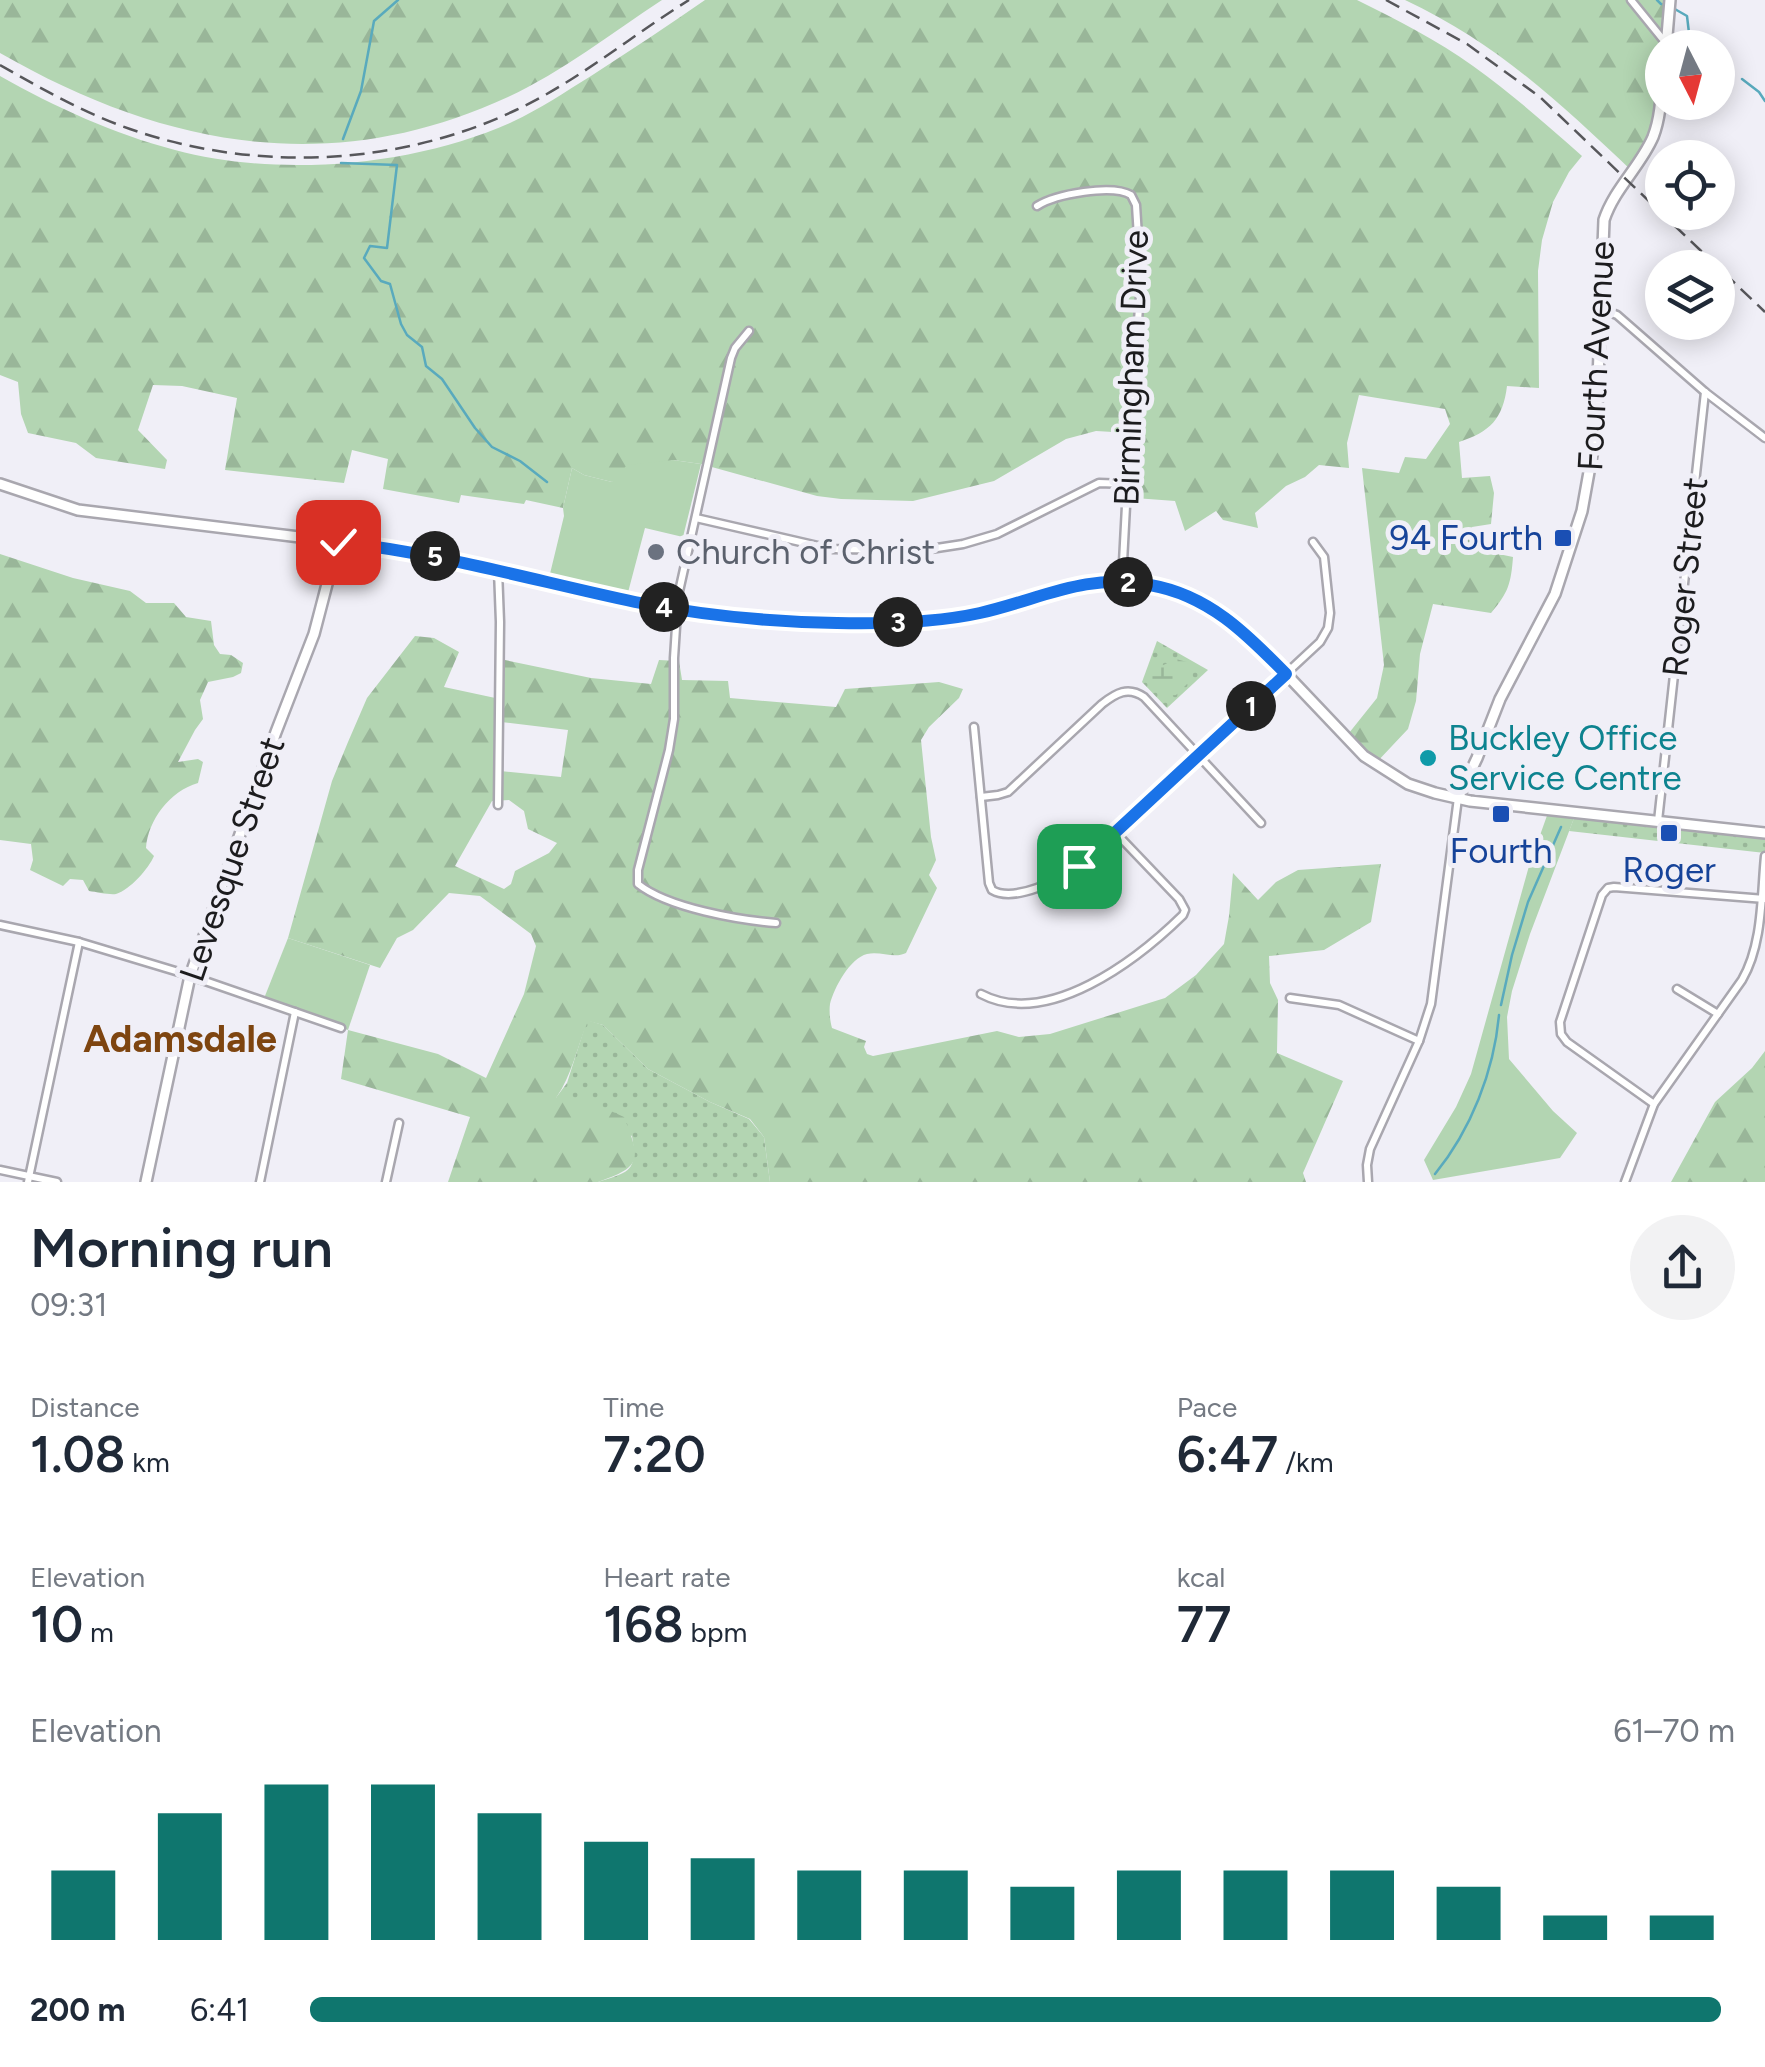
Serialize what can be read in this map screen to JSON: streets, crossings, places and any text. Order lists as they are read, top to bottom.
{
  "streets": {
    "main road": ["Fourth Avenue", "Levesque Street"],
    "street": ["Birmingham Drive", "Roger Street"]
  },
  "districts": ["Adamsdale"],
  "places": {
    "transit": ["94 Fourth", "Fourth", "Roger"],
    "other": ["Church of Christ", "Buckley Office Service Centre"]
  },
  "north": "bottom",
  "page": {
    "pins": [
      "5",
      "2",
      "4",
      "3",
      "1"
    ],
    "heading": ["Morning run", "09:31"],
    "stats": [
      ["Distance", "1.08 km"],
      ["Time", "7:20"],
      ["Pace", "6:47 /km"],
      ["Elevation", "10 m"],
      ["Heart rate", "168 bpm"],
      ["kcal", "77"]
    ],
    "chart": ["Elevation", "61–70 m"],
    "list": [
      {
        "name": "200 m",
        "note": "6:41"
      }
    ]
  }
}
